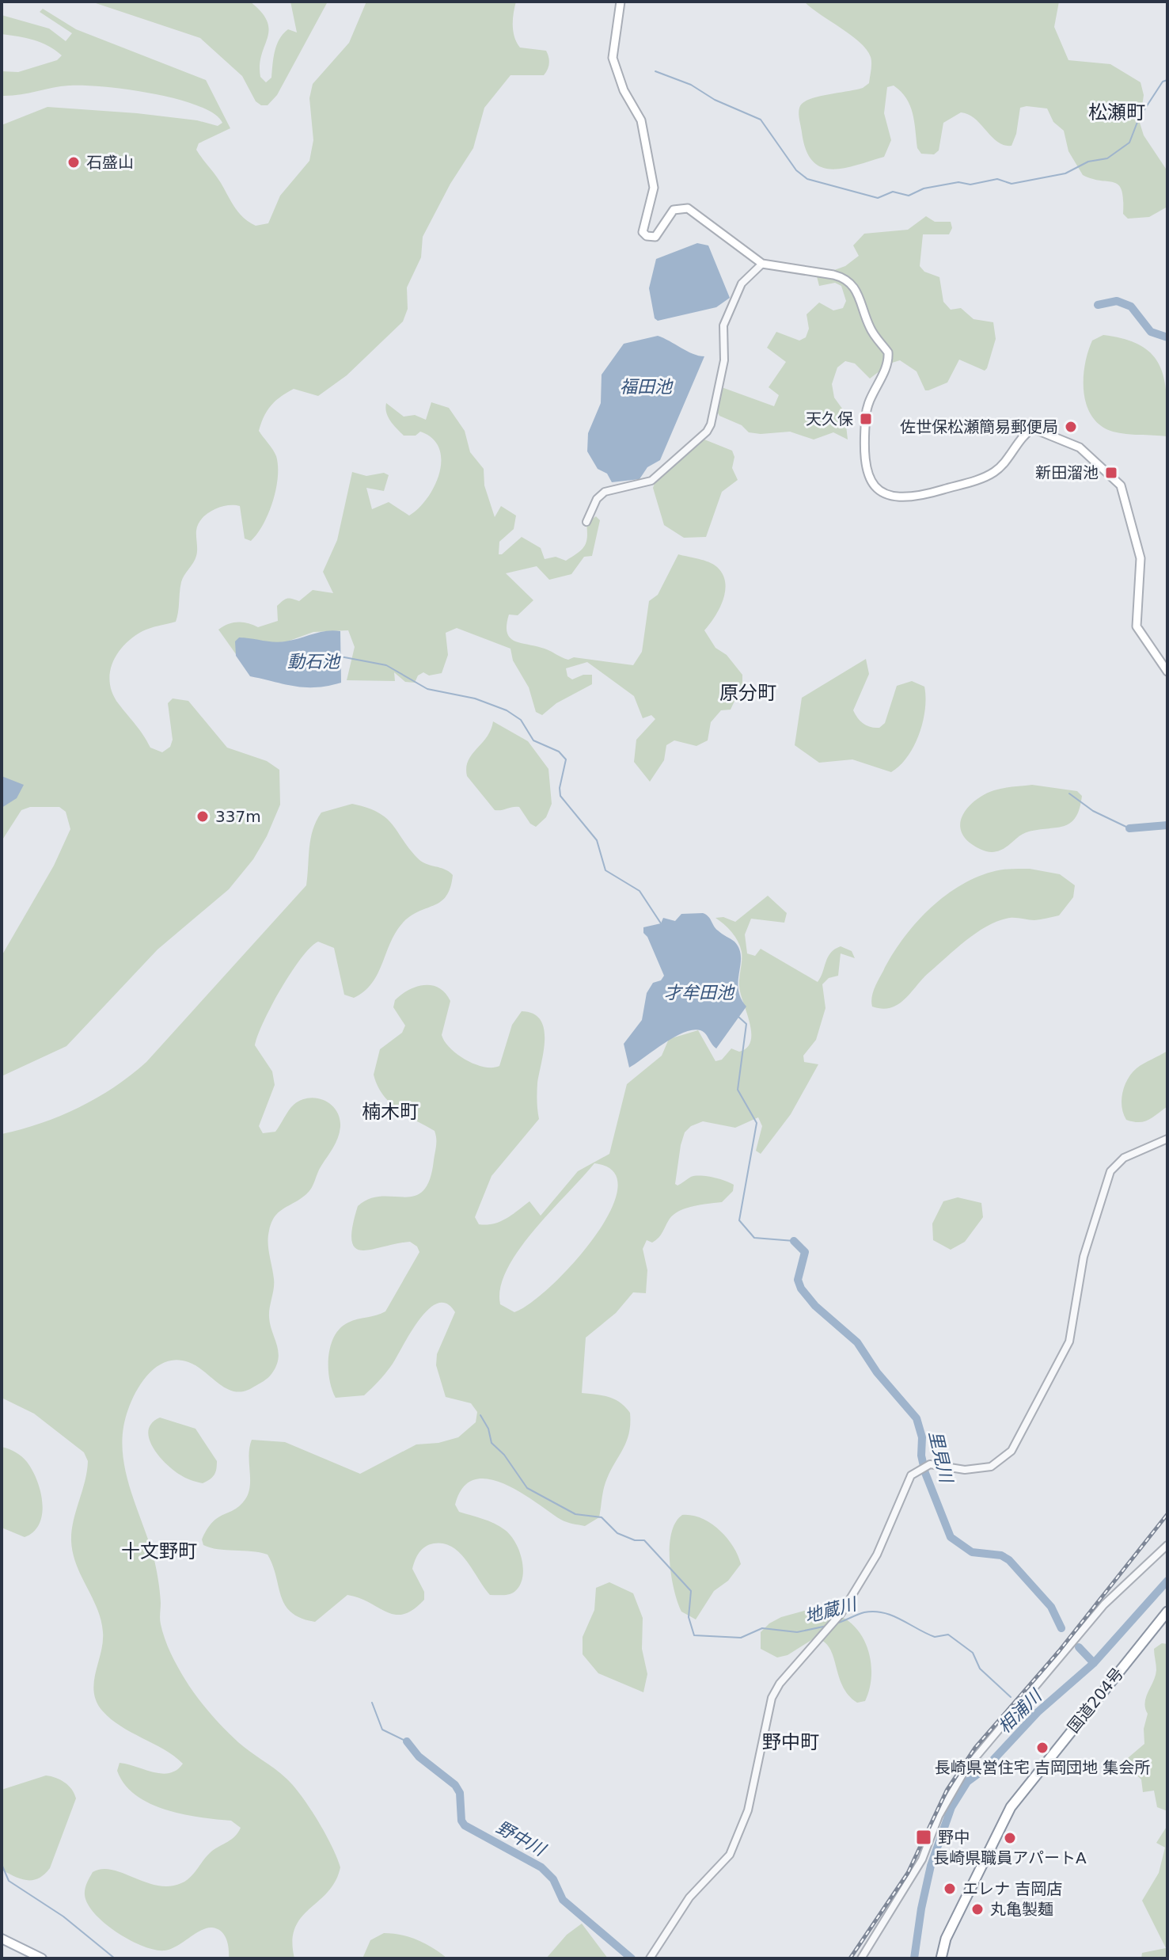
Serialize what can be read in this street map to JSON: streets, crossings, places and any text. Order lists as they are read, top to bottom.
{
  "streets": {
    "highway": ["国道204号"]
  },
  "districts": [
    "松瀬町",
    "原分町",
    "楠木町",
    "十文野町",
    "野中町"
  ],
  "water": [
    "福田池",
    "動石池",
    "才牟田池",
    "里見川",
    "地蔵川",
    "相浦川",
    "野中川"
  ],
  "places": {
    "other": [
      "石盛山",
      "佐世保松瀬簡易郵便局",
      "337m",
      "長崎県営住宅 吉岡団地 集会所",
      "長崎県職員アパートA",
      "エレナ 吉岡店",
      "丸亀製麺"
    ],
    "transit": ["天久保", "新田溜池", "野中"]
  }
}
